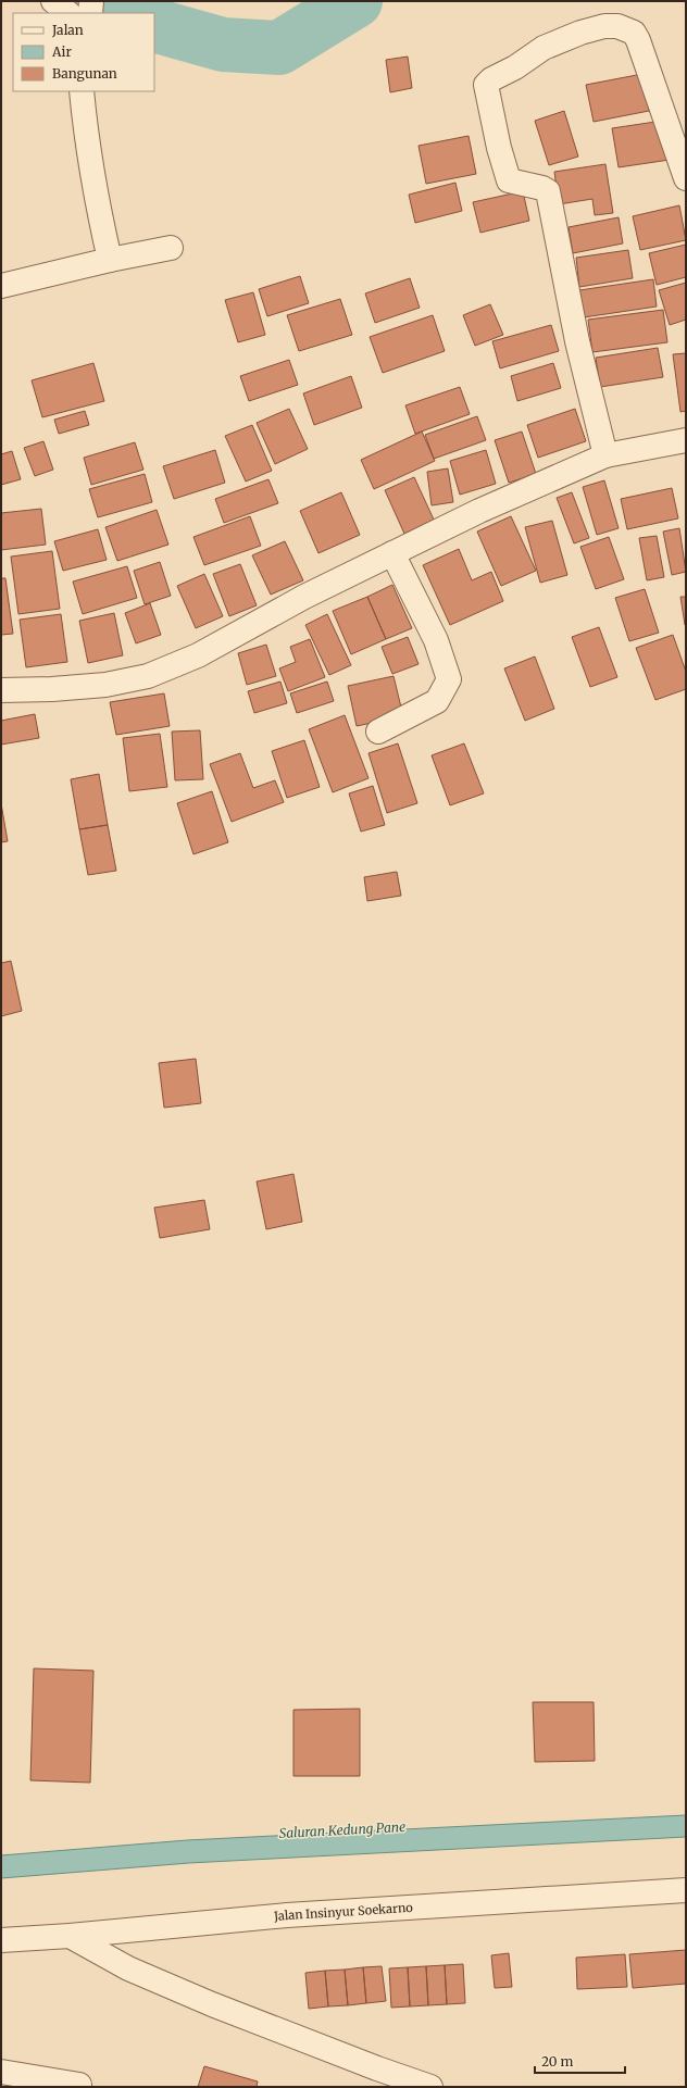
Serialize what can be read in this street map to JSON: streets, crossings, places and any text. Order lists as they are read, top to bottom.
{
  "streets": {
    "street": ["Jalan Insinyur Soekarno"]
  },
  "water": ["Saluran Kedung Pane"],
  "legend": ["Jalan", "Air", "Bangunan"],
  "scale_bar": "20 m"
}
